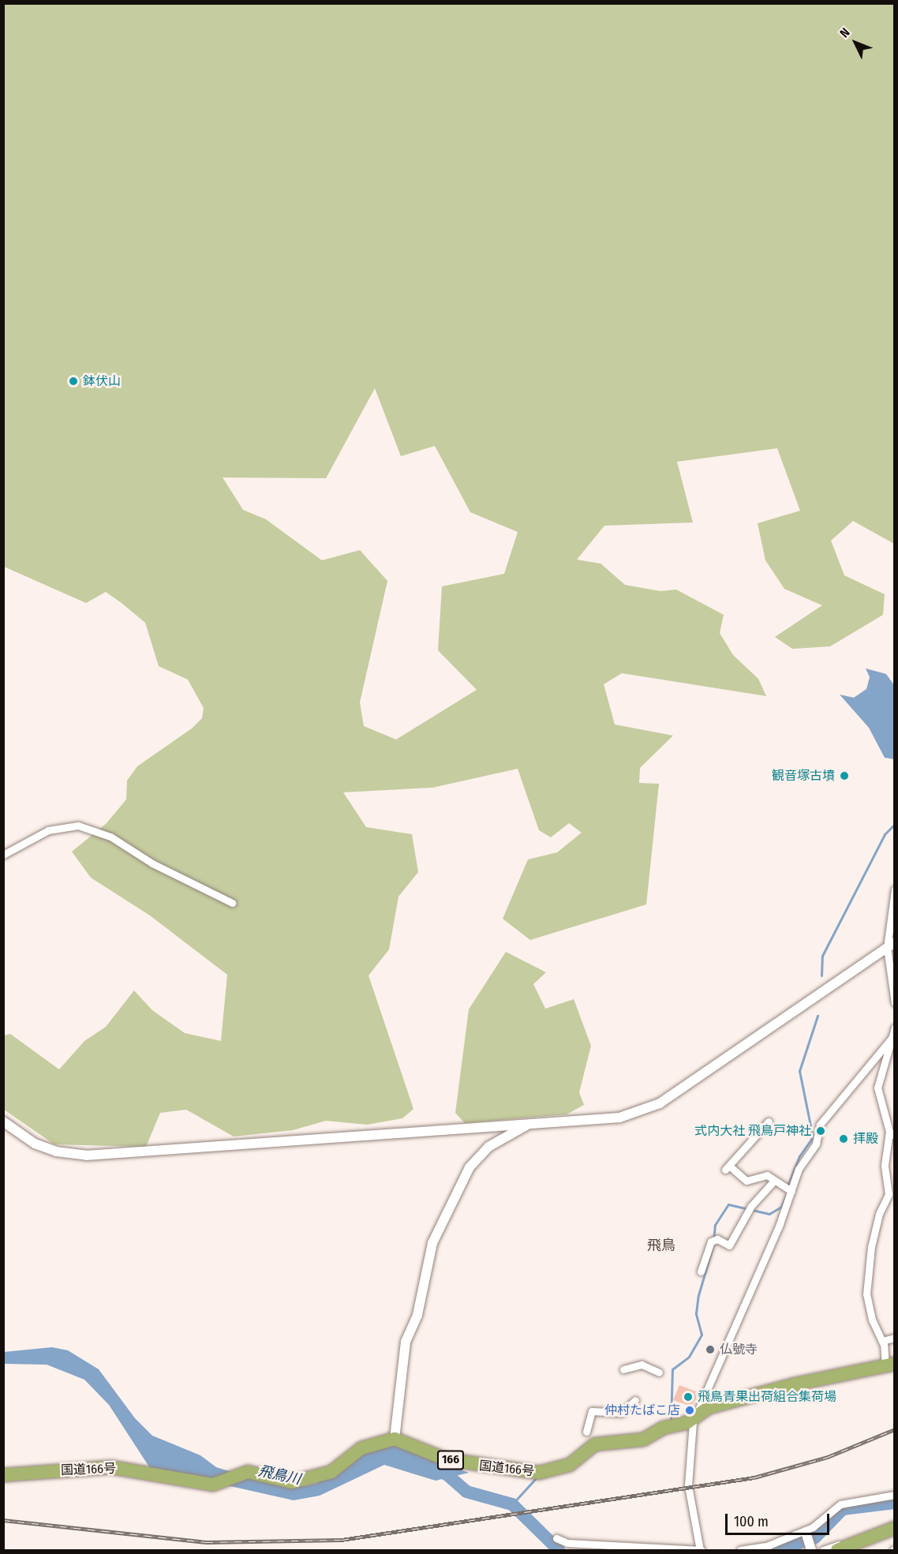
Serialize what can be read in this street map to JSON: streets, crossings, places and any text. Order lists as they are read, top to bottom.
{
  "streets": {
    "highway": ["166", "国道166号"]
  },
  "districts": ["飛鳥"],
  "water": ["飛鳥川"],
  "places": [
    "鉢伏山",
    "観音塚古墳",
    "式内大社 飛鳥戸神社",
    "拝殿",
    "仏號寺",
    "飛鳥青果出荷組合集荷場",
    "仲村たばこ店"
  ],
  "scale_bar": "100 m",
  "north": "top left"
}
